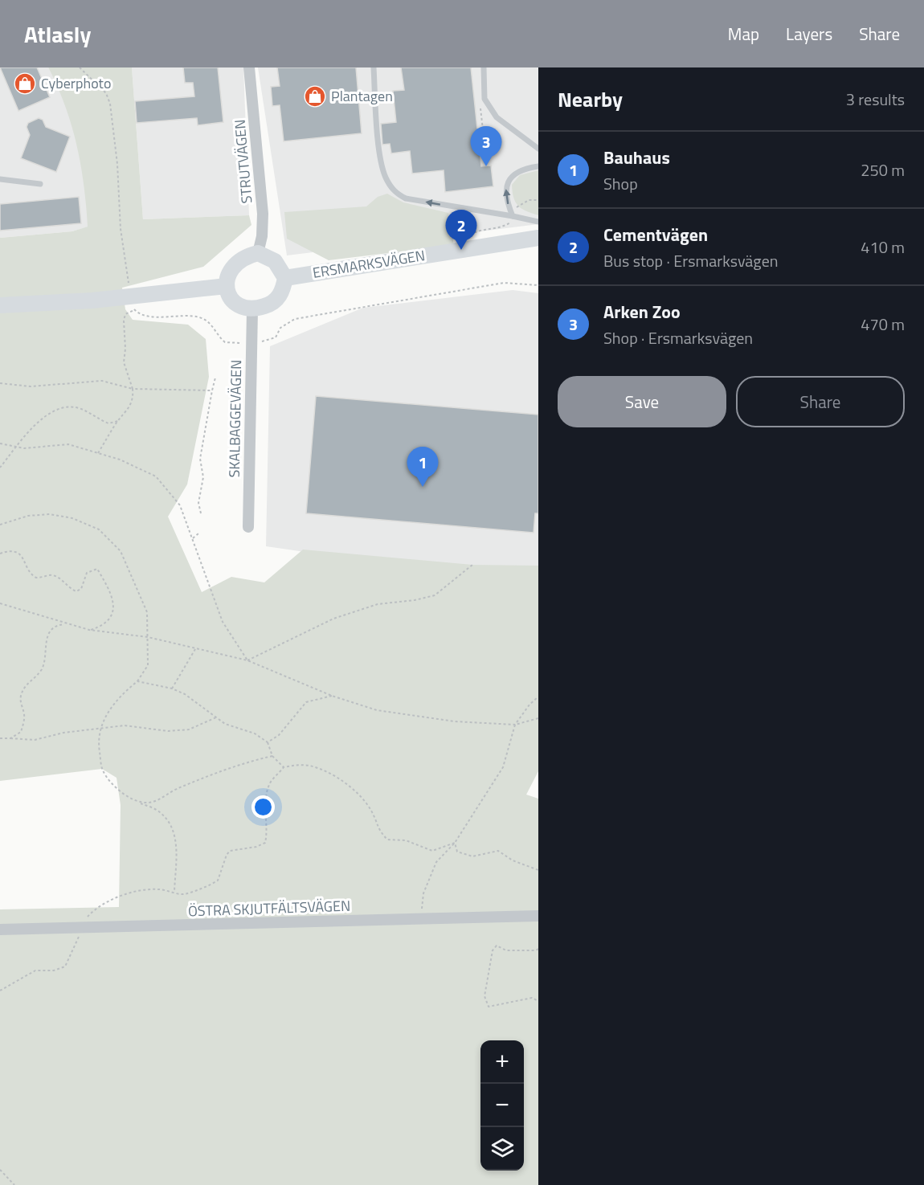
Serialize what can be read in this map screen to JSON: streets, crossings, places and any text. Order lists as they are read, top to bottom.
{
  "streets": {
    "main road": ["ERSMARKSVÄGEN"],
    "street": ["STRUTVÄGEN", "SKALBAGGEVÄGEN", "ÖSTRA SKJUTFÄLTSVÄGEN"]
  },
  "crossings": [
    ["STRUTVÄGEN", "ERSMARKSVÄGEN"],
    ["STRUTVÄGEN", "SKALBAGGEVÄGEN"],
    ["ERSMARKSVÄGEN", "SKALBAGGEVÄGEN"]
  ],
  "places": {
    "shop": ["Cyberphoto", "Plantagen"]
  },
  "page": {
    "header": "Atlasly",
    "nav": ["Map", "Layers", "Share"],
    "heading": ["Nearby", "3 results"],
    "pins": ["3", "2", "1"],
    "list": [
      {
        "mark": "1",
        "name": "Bauhaus",
        "note": "Shop",
        "value": "250 m"
      },
      {
        "mark": "2",
        "name": "Cementvägen",
        "note": "Bus stop · Ersmarksvägen",
        "value": "410 m"
      },
      {
        "mark": "3",
        "name": "Arken Zoo",
        "note": "Shop · Ersmarksvägen",
        "value": "470 m"
      }
    ],
    "buttons": ["Save", "Share"],
    "map_buttons": ["+", "−"]
  }
}
